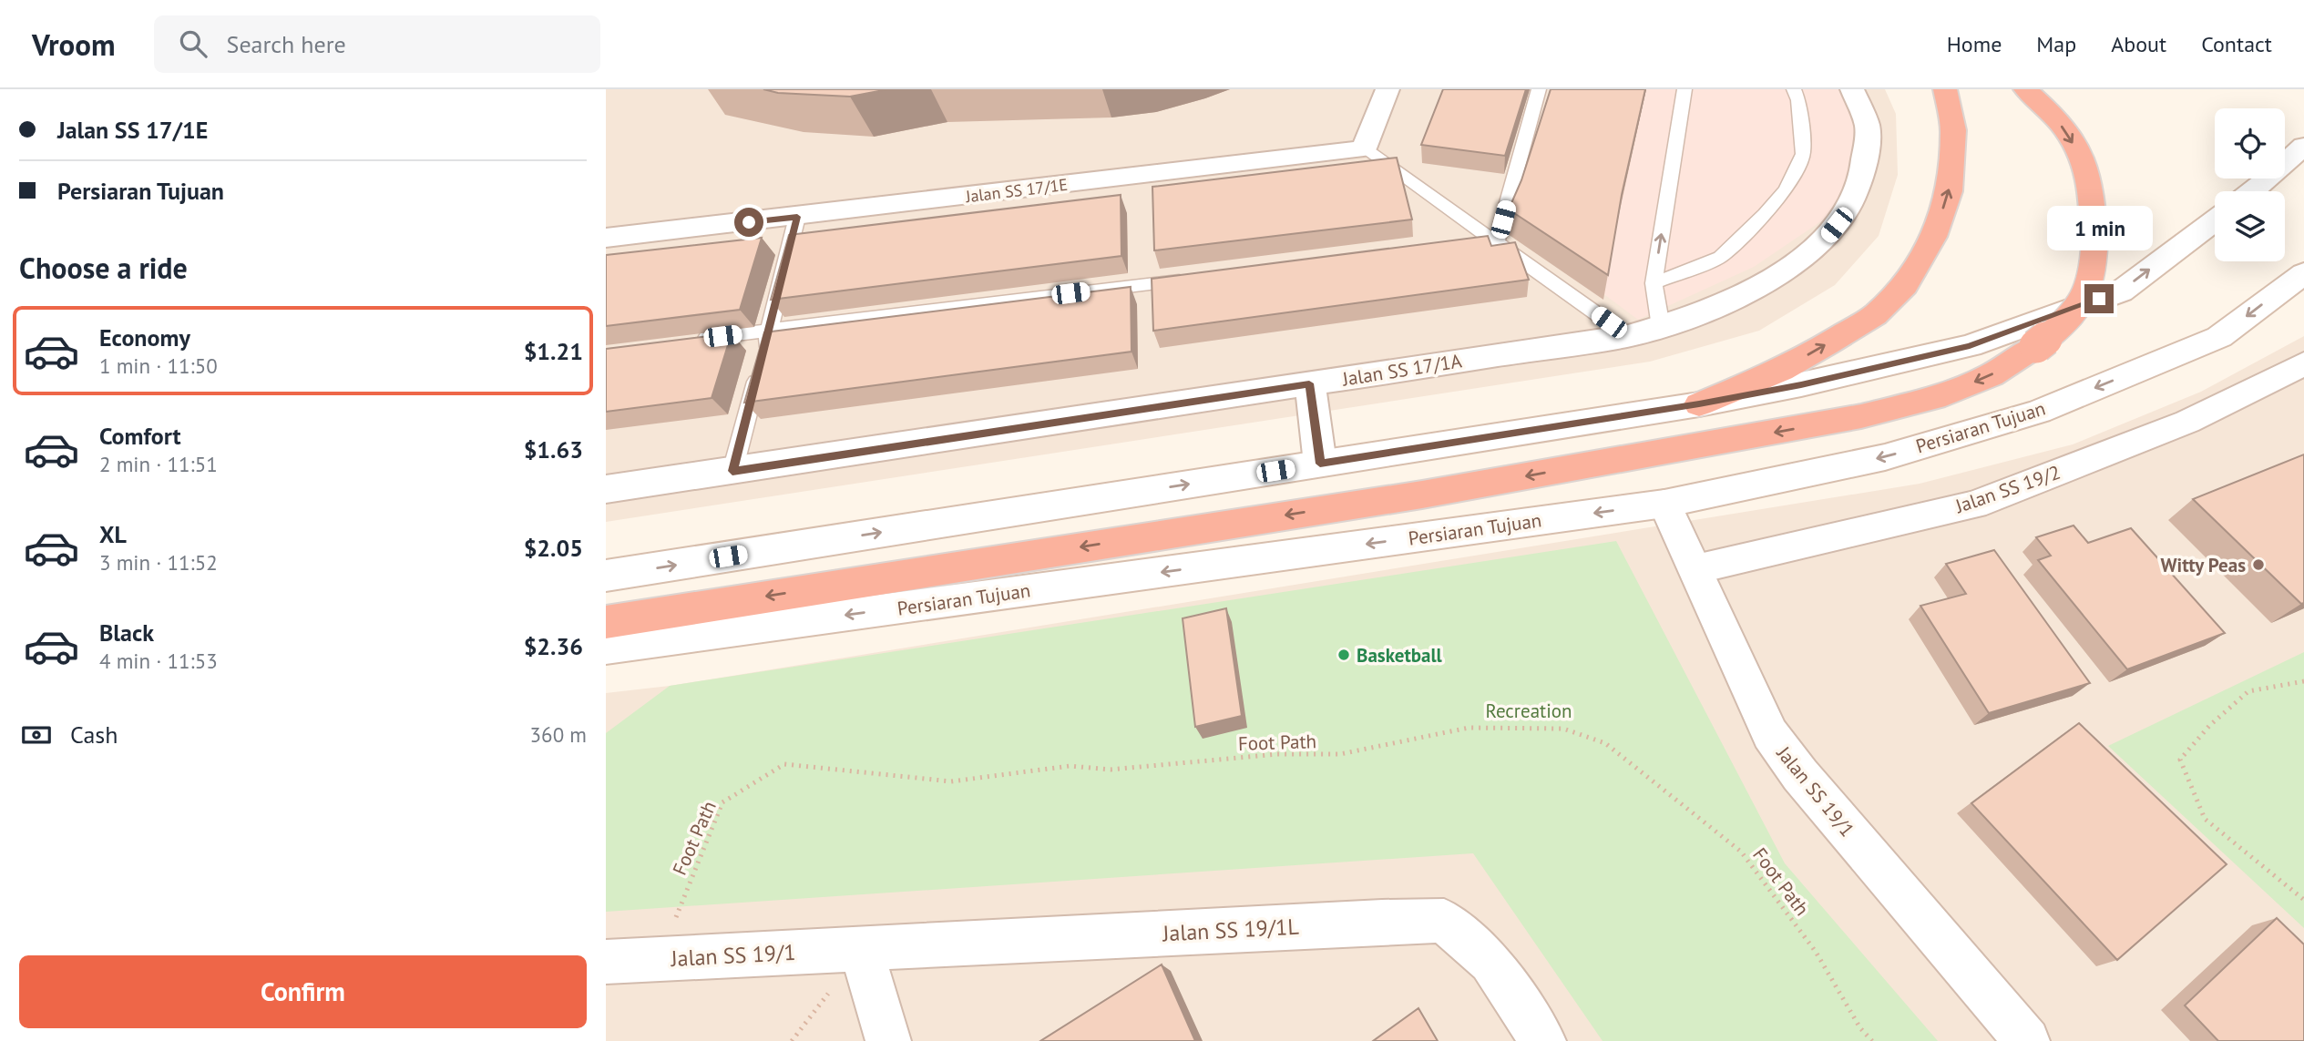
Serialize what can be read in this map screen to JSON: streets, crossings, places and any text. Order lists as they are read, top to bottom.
{
  "streets": {
    "street": [
      "Jalan SS 17/1E",
      "Jalan SS 17/1A",
      "Persiaran Tujuan",
      "Jalan SS 19/2",
      "Jalan SS 19/1",
      "Jalan SS 19/1L"
    ],
    "path": ["Foot Path"]
  },
  "crossings": [
    ["Persiaran Tujuan", "Jalan SS 19/1"],
    ["Jalan SS 19/2", "Jalan SS 19/1"],
    ["Foot Path", "Jalan SS 19/1"],
    ["Jalan SS 19/1", "Jalan SS 19/1L"]
  ],
  "parks": ["Recreation"],
  "places": ["Witty Peas", "Basketball"],
  "page": {
    "header": "Vroom",
    "search": "Search here",
    "nav": [
      "Home",
      "Map",
      "About",
      "Contact"
    ],
    "banner": ["Jalan SS 17/1E", "Persiaran Tujuan"],
    "bubble": "1 min",
    "heading": "Choose a ride",
    "list": [
      {
        "name": "Economy",
        "note": "1 min · 11:50",
        "value": "$1.21"
      },
      {
        "name": "Comfort",
        "note": "2 min · 11:51",
        "value": "$1.63"
      },
      {
        "name": "XL",
        "note": "3 min · 11:52",
        "value": "$2.05"
      },
      {
        "name": "Black",
        "note": "4 min · 11:53",
        "value": "$2.36"
      }
    ],
    "pay": ["Cash", "360 m"],
    "buttons": "Confirm"
  }
}
